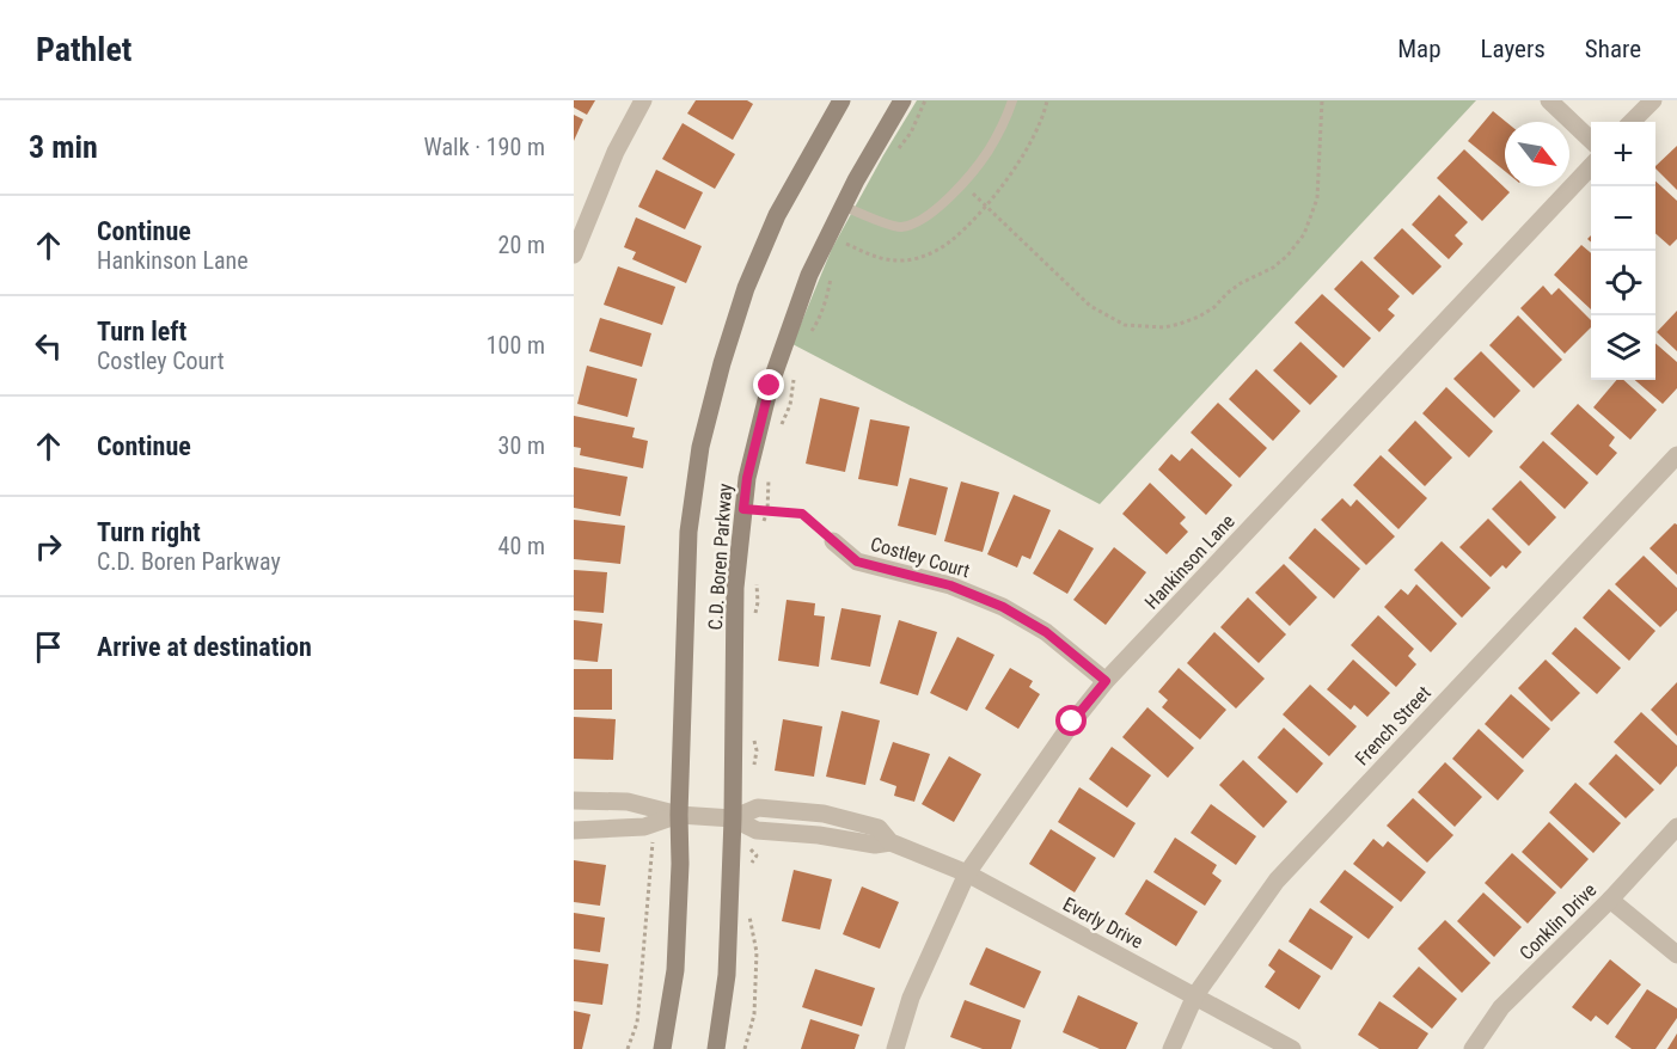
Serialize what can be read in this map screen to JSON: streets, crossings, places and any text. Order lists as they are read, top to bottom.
{
  "streets": {
    "street": [
      "C.D. Boren Parkway",
      "Costley Court",
      "Hankinson Lane",
      "French Street",
      "Conklin Drive",
      "Everly Drive"
    ]
  },
  "crossings": [
    ["C.D. Boren Parkway", "Everly Drive"],
    ["Costley Court", "Hankinson Lane"],
    ["Hankinson Lane", "Everly Drive"],
    ["French Street", "Everly Drive"]
  ],
  "north": "bottom right",
  "page": {
    "header": "Pathlet",
    "nav": ["Map", "Layers", "Share"],
    "heading": ["3 min", "Walk · 190 m"],
    "map_buttons": ["+", "−"],
    "list": [
      ["Continue", "Hankinson Lane", "20 m"],
      ["Turn left", "Costley Court", "100 m"],
      ["Continue", "30 m"],
      ["Turn right", "C.D. Boren Parkway", "40 m"],
      "Arrive at destination"
    ]
  }
}
